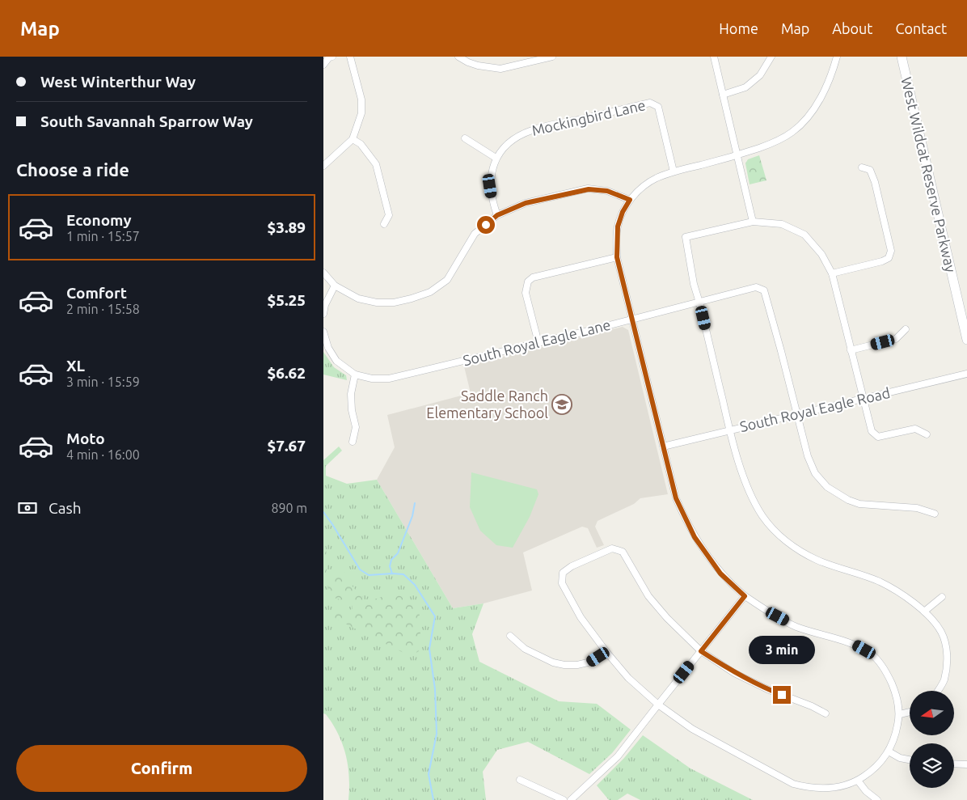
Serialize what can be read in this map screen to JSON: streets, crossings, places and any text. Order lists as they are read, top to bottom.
{
  "streets": {
    "main road": ["West Wildcat Reserve Parkway"],
    "street": ["Mockingbird Lane", "South Royal Eagle Lane", "South Royal Eagle Road"]
  },
  "crossings": [
    ["South Royal Eagle Lane", "South Royal Eagle Road"]
  ],
  "places": {
    "school or university": ["Saddle Ranch Elementary School"]
  },
  "north": "left",
  "page": {
    "header": "Map",
    "nav": [
      "Home",
      "Map",
      "About",
      "Contact"
    ],
    "banner": ["West Winterthur Way", "South Savannah Sparrow Way"],
    "heading": "Choose a ride",
    "list": [
      {
        "name": "Economy",
        "note": "1 min · 15:57",
        "value": "$3.89"
      },
      {
        "name": "Comfort",
        "note": "2 min · 15:58",
        "value": "$5.25"
      },
      {
        "name": "XL",
        "note": "3 min · 15:59",
        "value": "$6.62"
      },
      {
        "name": "Moto",
        "note": "4 min · 16:00",
        "value": "$7.67"
      }
    ],
    "pay": ["Cash", "890 m"],
    "bubble": "3 min",
    "buttons": "Confirm"
  }
}
